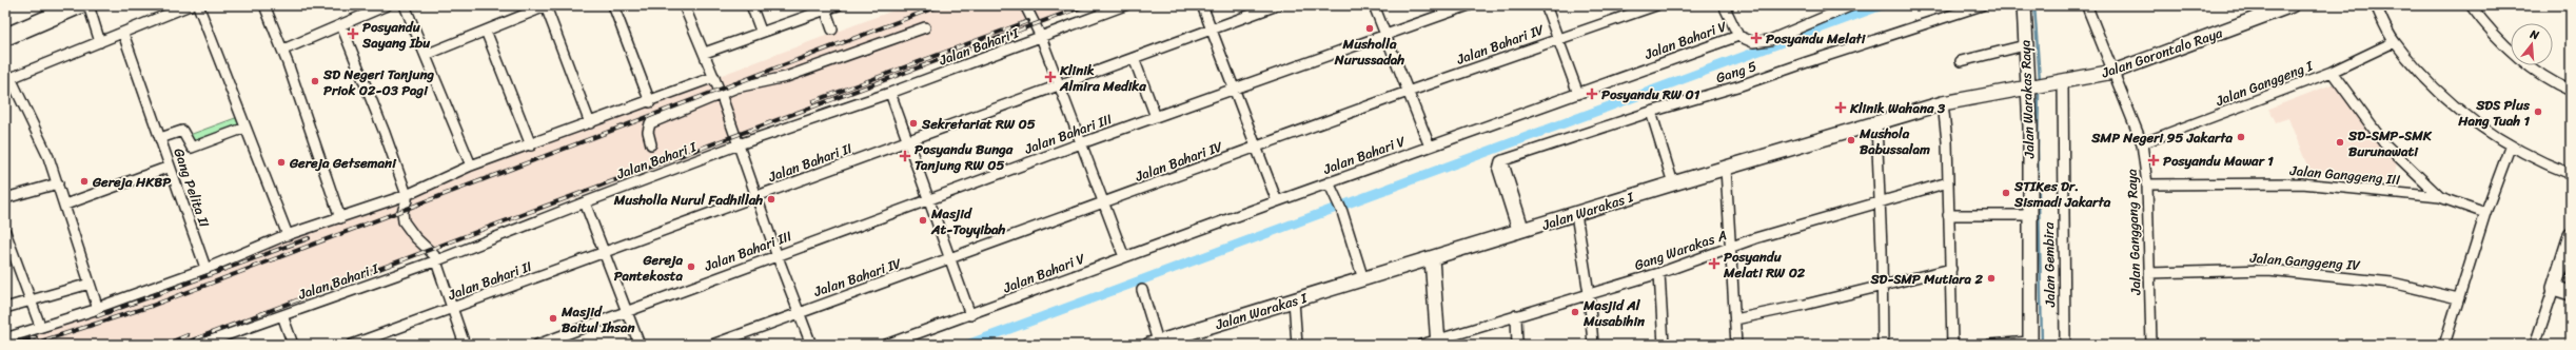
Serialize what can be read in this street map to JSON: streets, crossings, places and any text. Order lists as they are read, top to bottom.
{
  "streets": {
    "street": [
      "Jalan Bahari V",
      "Jalan Bahari IV",
      "Jalan Bahari I",
      "Jalan Gorontalo Raya",
      "Gang 5",
      "Jalan Ganggeng I",
      "Jalan Warakas Raya",
      "Jalan Bahari III",
      "Jalan Bahari II",
      "Jalan Ganggeng III",
      "Gang Pelita II",
      "Jalan Warakas I",
      "Jalan Ganggang Raya",
      "Gang Warakas A",
      "Jalan Ganggeng IV",
      "Jalan Gembira"
    ]
  },
  "crossings": [
    ["Jalan Gorontalo Raya", "Jalan Warakas Raya"],
    ["Jalan Gorontalo Raya", "Jalan Warakas I"],
    ["Jalan Gorontalo Raya", "Jalan Ganggang Raya"],
    ["Jalan Gorontalo Raya", "Jalan Gembira"],
    ["Gang 5", "Jalan Warakas I"],
    ["Jalan Ganggeng I", "Jalan Ganggang Raya"],
    ["Jalan Warakas Raya", "Jalan Warakas I"],
    ["Jalan Ganggeng III", "Jalan Ganggang Raya"],
    ["Jalan Ganggang Raya", "Jalan Ganggeng IV"]
  ],
  "places": {
    "other": [
      "Musholla Nurussadah",
      "SD Negeri Tanjung Priok 02-03 Pagi",
      "SDS Plus Hang Tuah 1",
      "Sekretariat RW 05",
      "SMP Negeri 95 Jakarta",
      "Mushola Babussalam",
      "SD-SMP-SMK Burunawati",
      "Gereja Getsemani",
      "Gereja HKBP",
      "STIKes Dr. Sismadi Jakarta",
      "Musholla Nurul Fadhillah",
      "Masjid At-Toyyibah",
      "Gereja Pantekosta",
      "SD-SMP Mutiara 2",
      "Masjid Al Musabihin",
      "Masjid Baitul Ihsan"
    ],
    "health": [
      "Posyandu Sayang Ibu",
      "Posyandu Melati",
      "Klinik Almira Medika",
      "Posyandu RW 01",
      "Klinik Wahana 3",
      "Posyandu Bunga Tanjung RW 05",
      "Posyandu Mawar 1",
      "Posyandu Melati RW 02"
    ]
  },
  "north": "top"
}
